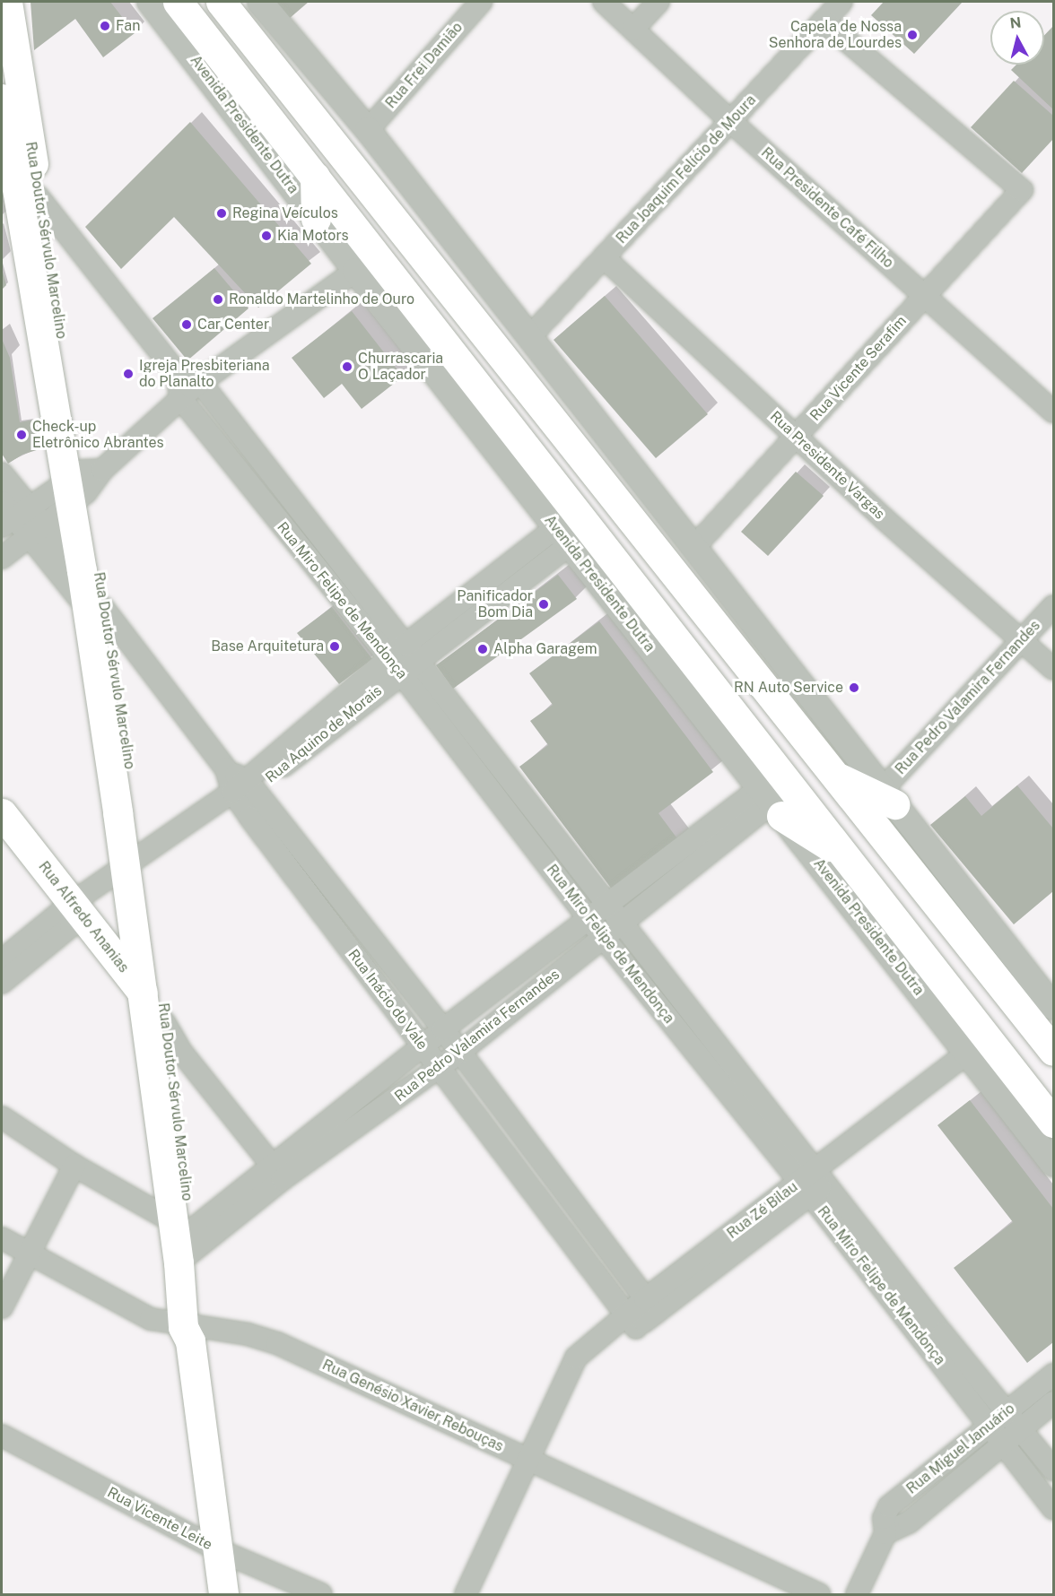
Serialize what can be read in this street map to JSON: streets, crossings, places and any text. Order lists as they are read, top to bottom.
{
  "streets": {
    "main road": ["Avenida Presidente Dutra", "Rua Doutor Sérvulo Marcelino", "Rua Alfredo Ananias"],
    "street": [
      "Rua Frei Damião",
      "Rua Joaquim Felício de Moura",
      "Rua Presidente Café Filho",
      "Rua Vicente Serafim",
      "Rua Presidente Vargas",
      "Rua Miro Felipe de Mendonça",
      "Rua Pedro Valamira Fernandes",
      "Rua Aquino de Morais",
      "Rua Inácio do Vale",
      "Rua Zé Bilau",
      "Rua Genésio Xavier Rebouças",
      "Rua Miguel Januário",
      "Rua Vicente Leite"
    ]
  },
  "crossings": [
    ["Avenida Presidente Dutra", "Rua Pedro Valamira Fernandes"],
    ["Avenida Presidente Dutra", "Rua Aquino de Morais"],
    ["Avenida Presidente Dutra", "Rua Zé Bilau"],
    ["Rua Joaquim Felício de Moura", "Rua Presidente Café Filho"],
    ["Rua Joaquim Felício de Moura", "Rua Vicente Serafim"],
    ["Rua Joaquim Felício de Moura", "Rua Presidente Vargas"],
    ["Rua Presidente Café Filho", "Rua Vicente Serafim"],
    ["Rua Doutor Sérvulo Marcelino", "Rua Pedro Valamira Fernandes"],
    ["Rua Doutor Sérvulo Marcelino", "Rua Aquino de Morais"],
    ["Rua Doutor Sérvulo Marcelino", "Rua Alfredo Ananias"],
    ["Rua Doutor Sérvulo Marcelino", "Rua Inácio do Vale"],
    ["Rua Doutor Sérvulo Marcelino", "Rua Genésio Xavier Rebouças"],
    ["Rua Doutor Sérvulo Marcelino", "Rua Vicente Leite"],
    ["Rua Vicente Serafim", "Rua Presidente Vargas"],
    ["Rua Presidente Vargas", "Rua Pedro Valamira Fernandes"],
    ["Rua Miro Felipe de Mendonça", "Rua Pedro Valamira Fernandes"],
    ["Rua Miro Felipe de Mendonça", "Rua Aquino de Morais"],
    ["Rua Miro Felipe de Mendonça", "Rua Zé Bilau"],
    ["Rua Miro Felipe de Mendonça", "Rua Miguel Januário"],
    ["Rua Pedro Valamira Fernandes", "Rua Inácio do Vale"],
    ["Rua Aquino de Morais", "Rua Alfredo Ananias"],
    ["Rua Aquino de Morais", "Rua Inácio do Vale"],
    ["Rua Inácio do Vale", "Rua Zé Bilau"],
    ["Rua Zé Bilau", "Rua Genésio Xavier Rebouças"]
  ],
  "places": [
    "Fan",
    "Capela de Nossa Senhora de Lourdes",
    "Regina Veículos",
    "Kia Motors",
    "Ronaldo Martelinho de Ouro",
    "Car Center",
    "Churrascaria O Laçador",
    "Igreja Presbiteriana do Planalto",
    "Check-up Eletrônico Abrantes",
    "Panificador Bom Dia",
    "Base Arquitetura",
    "Alpha Garagem",
    "RN Auto Service"
  ],
  "north": "top"
}
